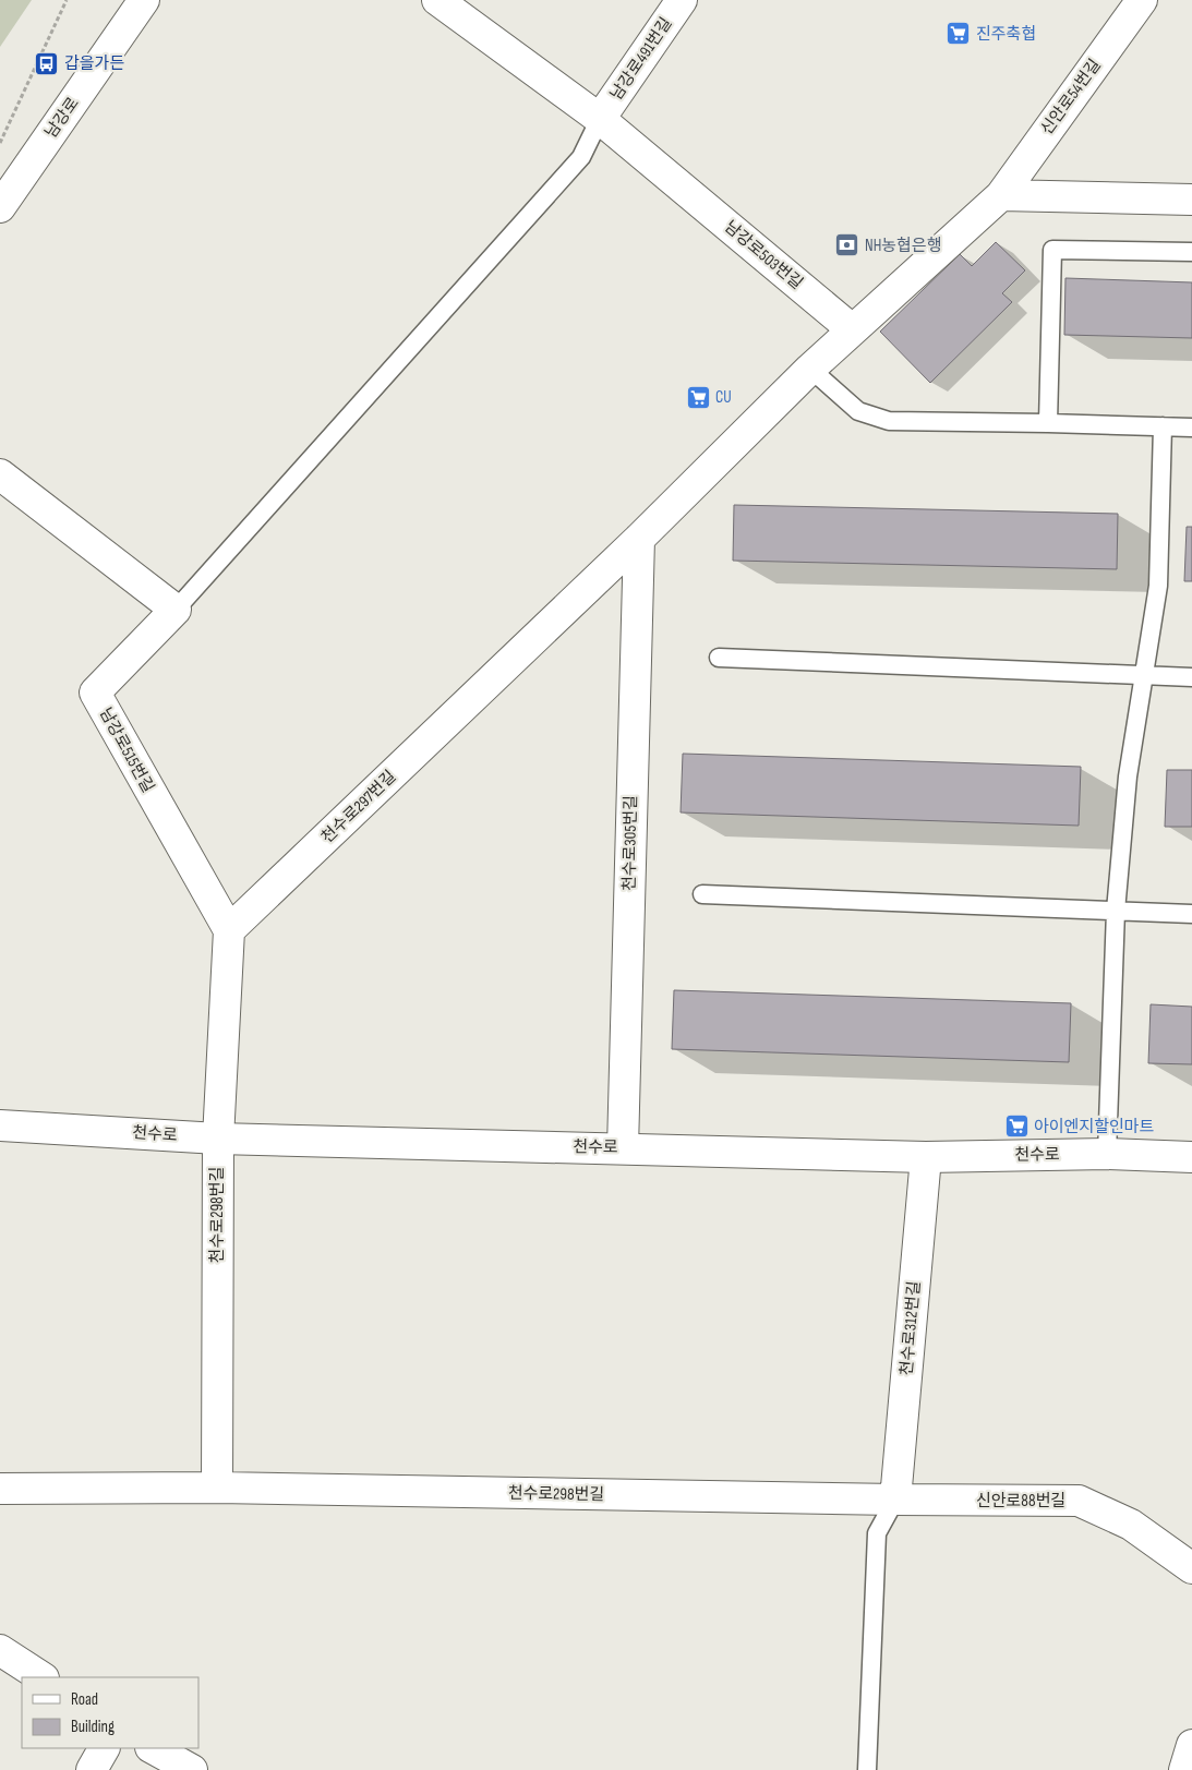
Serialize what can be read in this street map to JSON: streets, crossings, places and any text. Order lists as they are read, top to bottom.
{
  "streets": {
    "street": [
      "남강로491번길",
      "신안로54번길",
      "남강로",
      "남강로503번길",
      "남강로515번길",
      "천수로297번길",
      "천수로305번길",
      "천수로",
      "천수로298번길",
      "천수로312번길",
      "신안로88번길"
    ]
  },
  "crossings": [
    ["남강로491번길", "남강로503번길"],
    ["신안로54번길", "남강로503번길"],
    ["남강로515번길", "천수로297번길"],
    ["천수로297번길", "천수로305번길"],
    ["천수로305번길", "천수로"],
    ["천수로", "천수로298번길"],
    ["천수로", "천수로312번길"],
    ["천수로298번길", "천수로312번길"],
    ["천수로298번길", "신안로88번길"],
    ["천수로312번길", "신안로88번길"]
  ],
  "places": {
    "supermarket": ["진주축협", "CU", "아이엔지할인마트"],
    "bus stop": ["갑을가든"],
    "bank": ["NH농협은행"]
  },
  "legend": ["Road", "Building"]
}
